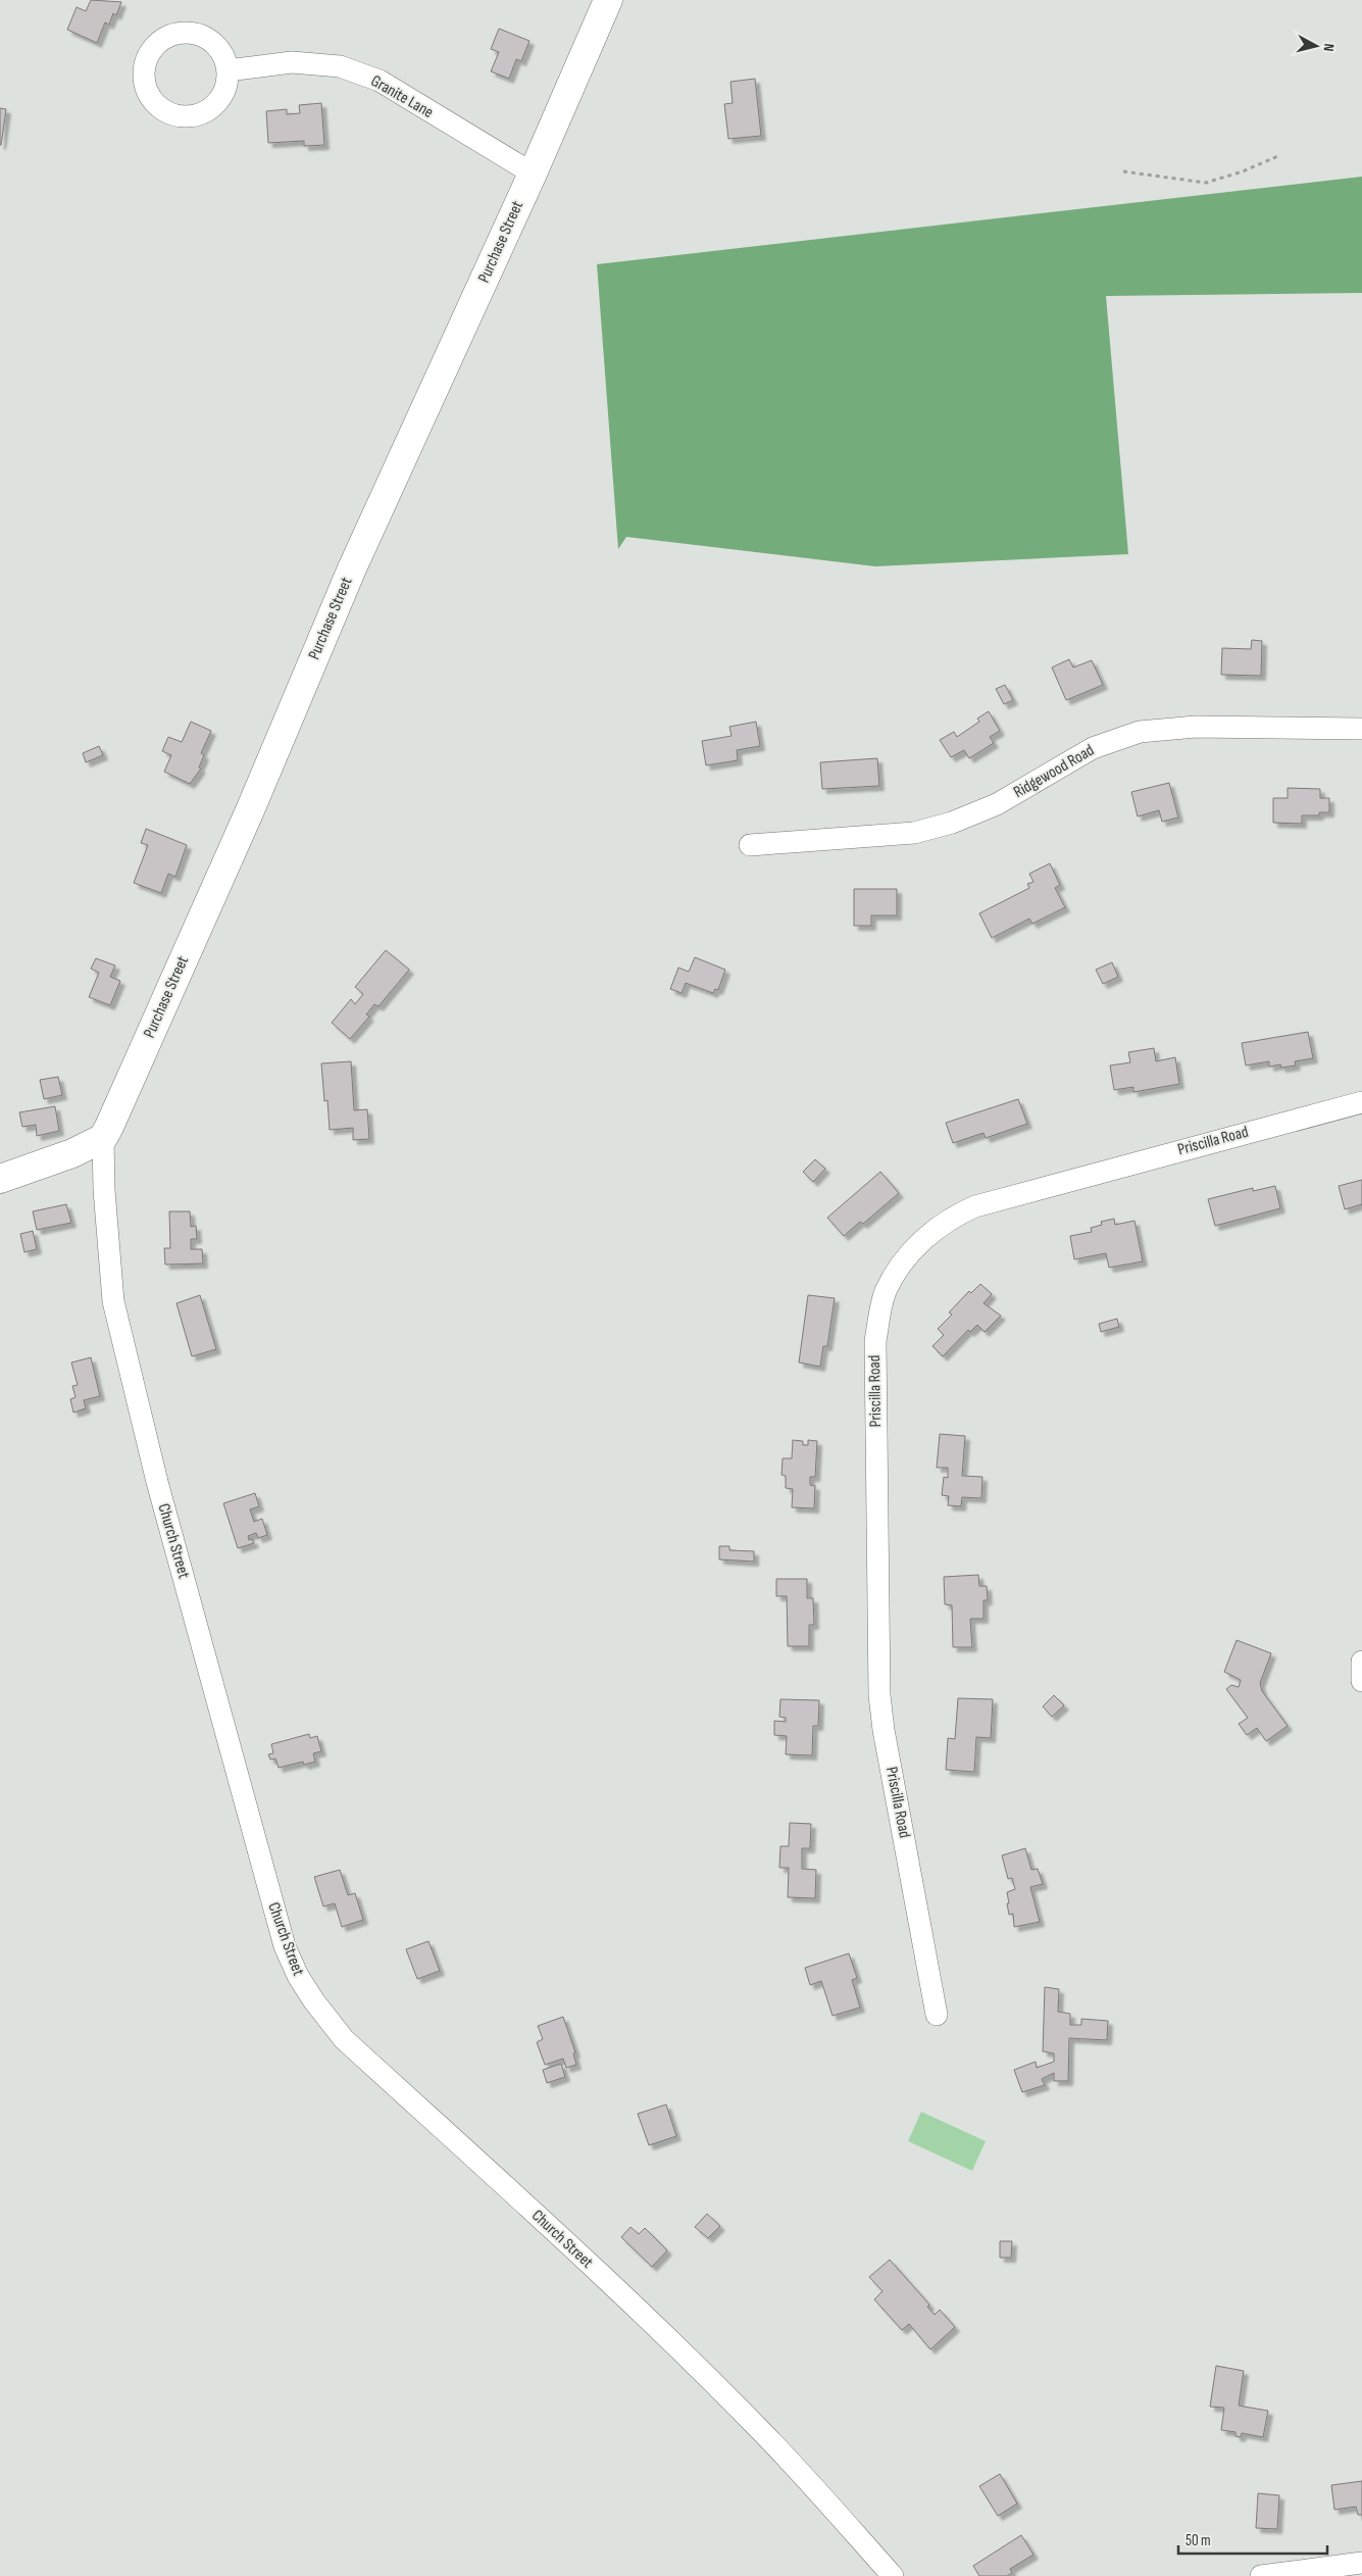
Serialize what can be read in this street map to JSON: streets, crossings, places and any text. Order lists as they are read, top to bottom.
{
  "streets": {
    "street": [
      "Granite Lane",
      "Purchase Street",
      "Ridgewood Road",
      "Priscilla Road",
      "Church Street"
    ]
  },
  "crossings": [
    ["Granite Lane", "Purchase Street"],
    ["Purchase Street", "Church Street"]
  ],
  "scale_bar": "50 m",
  "north": "right"
}
